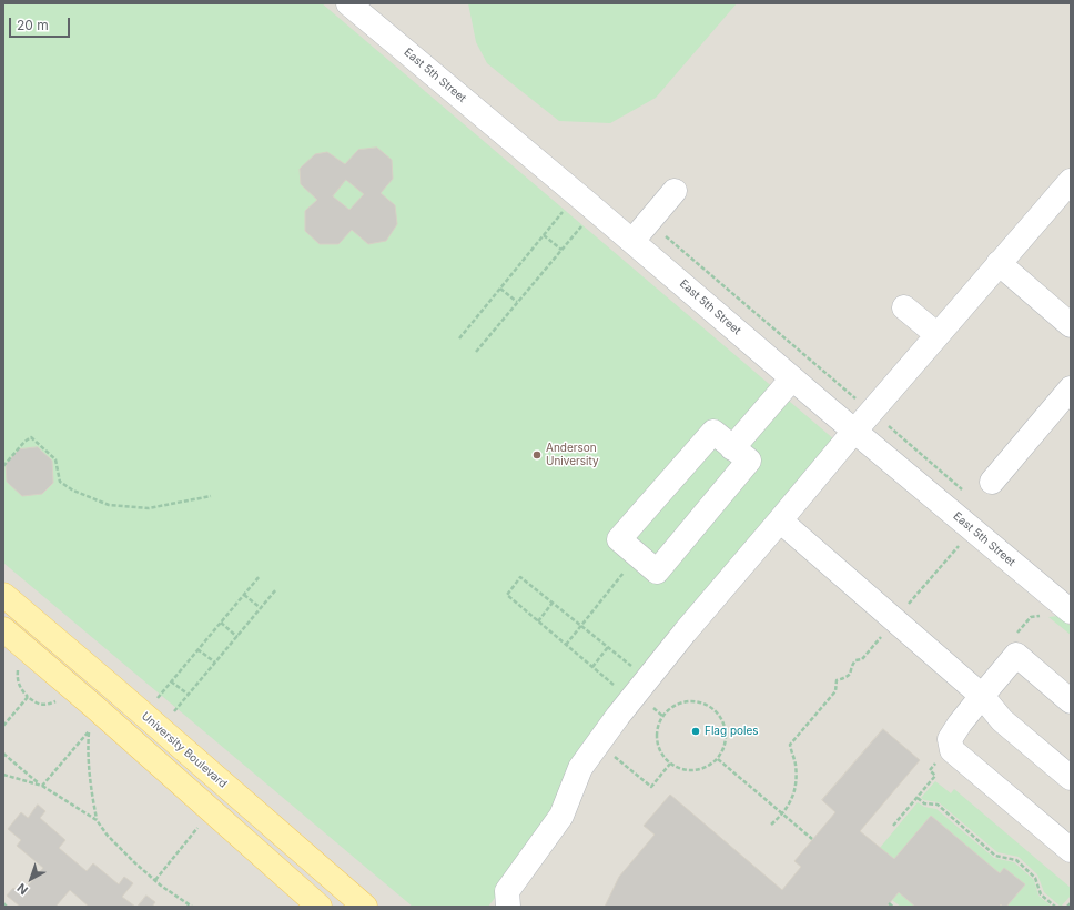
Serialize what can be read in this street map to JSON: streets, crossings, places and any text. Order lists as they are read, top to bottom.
{
  "streets": {
    "main road": ["University Boulevard"],
    "street": ["East 5th Street"]
  },
  "places": ["Anderson University", "Flag poles"],
  "scale_bar": "20 m",
  "north": "bottom left"
}
